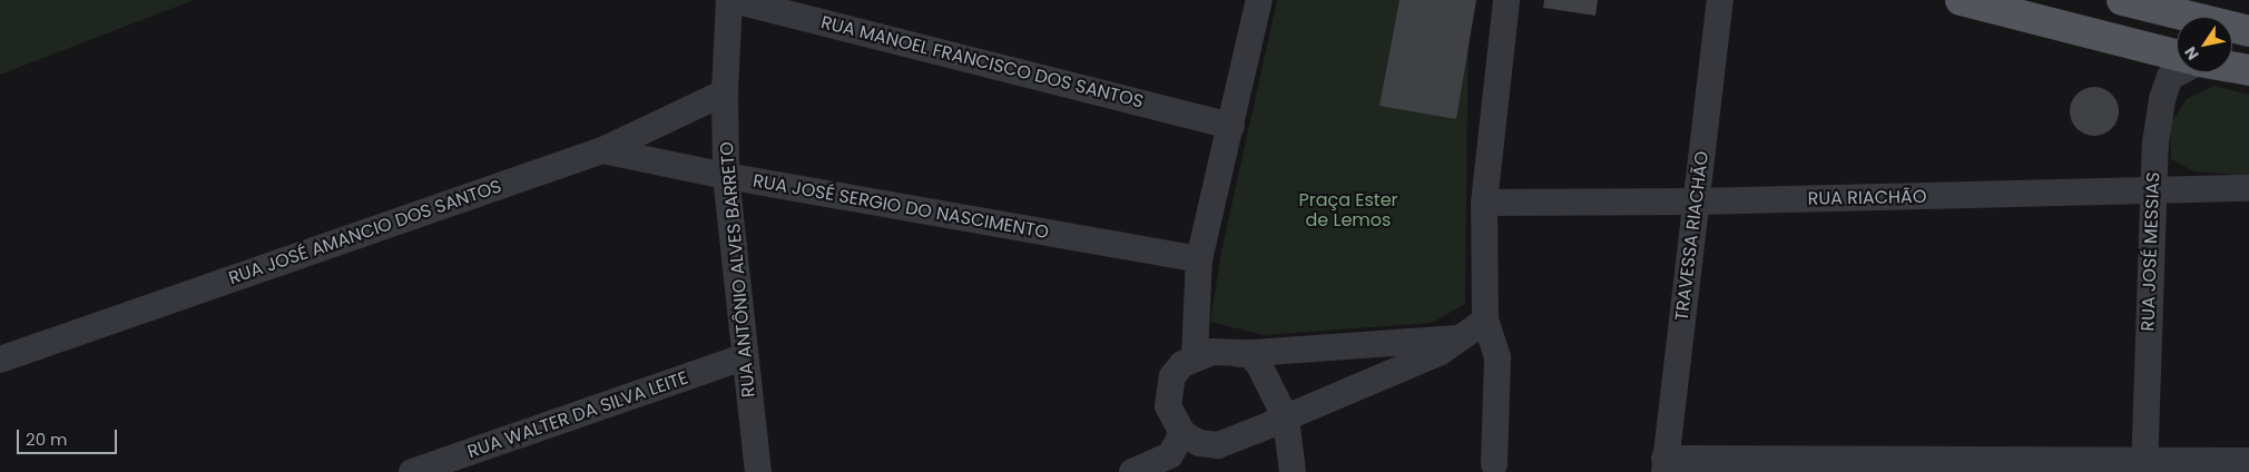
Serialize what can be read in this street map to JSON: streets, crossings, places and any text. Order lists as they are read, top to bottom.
{
  "streets": {
    "street": [
      "RUA MANOEL FRANCISCO DOS SANTOS",
      "RUA RIACHÃO",
      "RUA JOSÉ SERGIO DO NASCIMENTO",
      "RUA JOSÉ AMANCIO DOS SANTOS",
      "TRAVESSA RIACHÃO",
      "RUA JOSÉ MESSIAS",
      "RUA ANTÔNIO ALVES BARRETO",
      "RUA WALTER DA SILVA LEITE"
    ]
  },
  "crossings": [
    ["RUA MANOEL FRANCISCO DOS SANTOS", "RUA ANTÔNIO ALVES BARRETO"],
    ["RUA RIACHÃO", "TRAVESSA RIACHÃO"],
    ["RUA RIACHÃO", "RUA JOSÉ MESSIAS"],
    ["RUA JOSÉ SERGIO DO NASCIMENTO", "RUA JOSÉ AMANCIO DOS SANTOS"],
    ["RUA JOSÉ SERGIO DO NASCIMENTO", "RUA ANTÔNIO ALVES BARRETO"],
    ["RUA JOSÉ AMANCIO DOS SANTOS", "RUA ANTÔNIO ALVES BARRETO"],
    ["RUA ANTÔNIO ALVES BARRETO", "RUA WALTER DA SILVA LEITE"]
  ],
  "parks": ["Praça Ester de Lemos"],
  "scale_bar": "20 m",
  "north": "bottom left"
}
